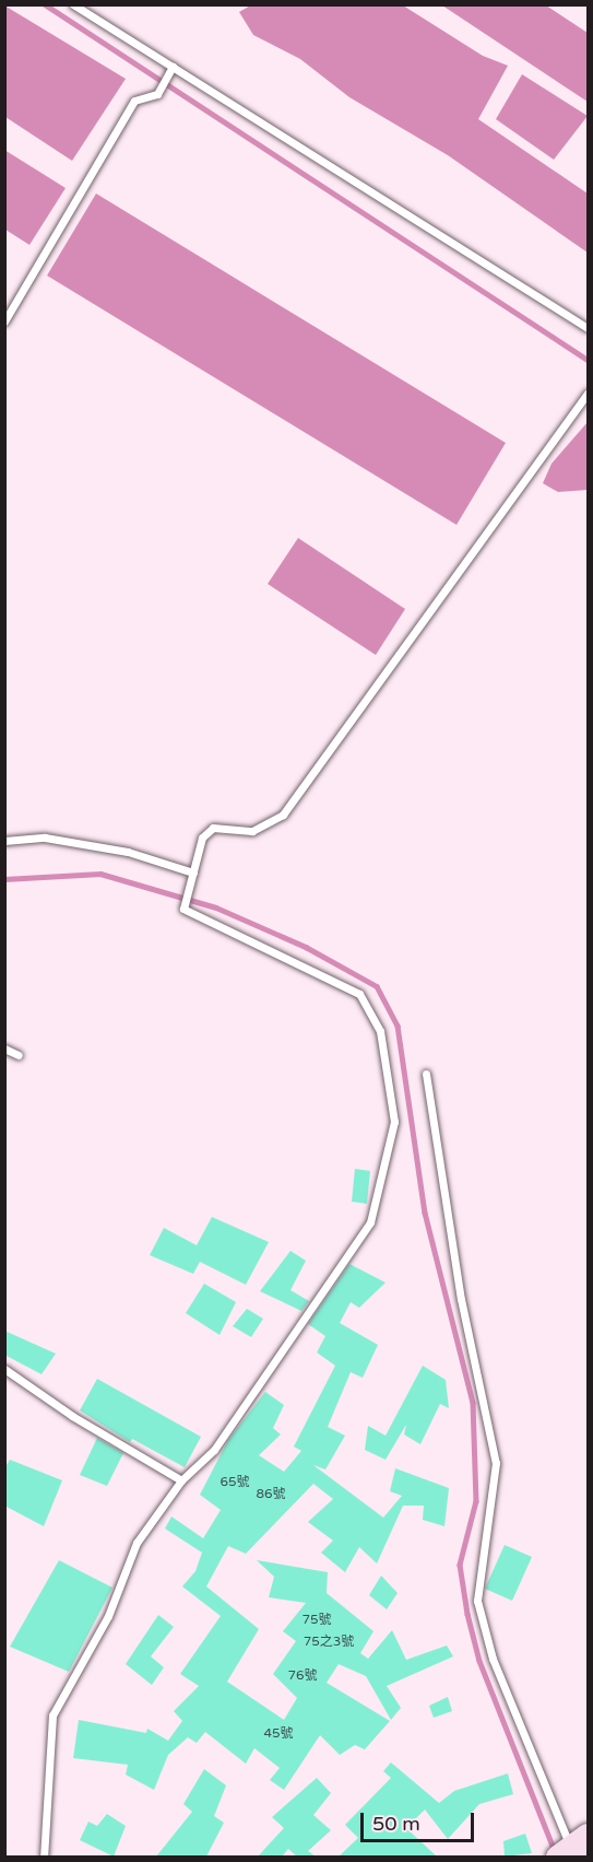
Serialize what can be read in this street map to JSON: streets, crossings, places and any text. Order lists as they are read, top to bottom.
{
  "house_numbers": [
    "65號",
    "86號",
    "75號",
    "75之3號",
    "76號",
    "45號"
  ],
  "scale_bar": "50 m"
}
